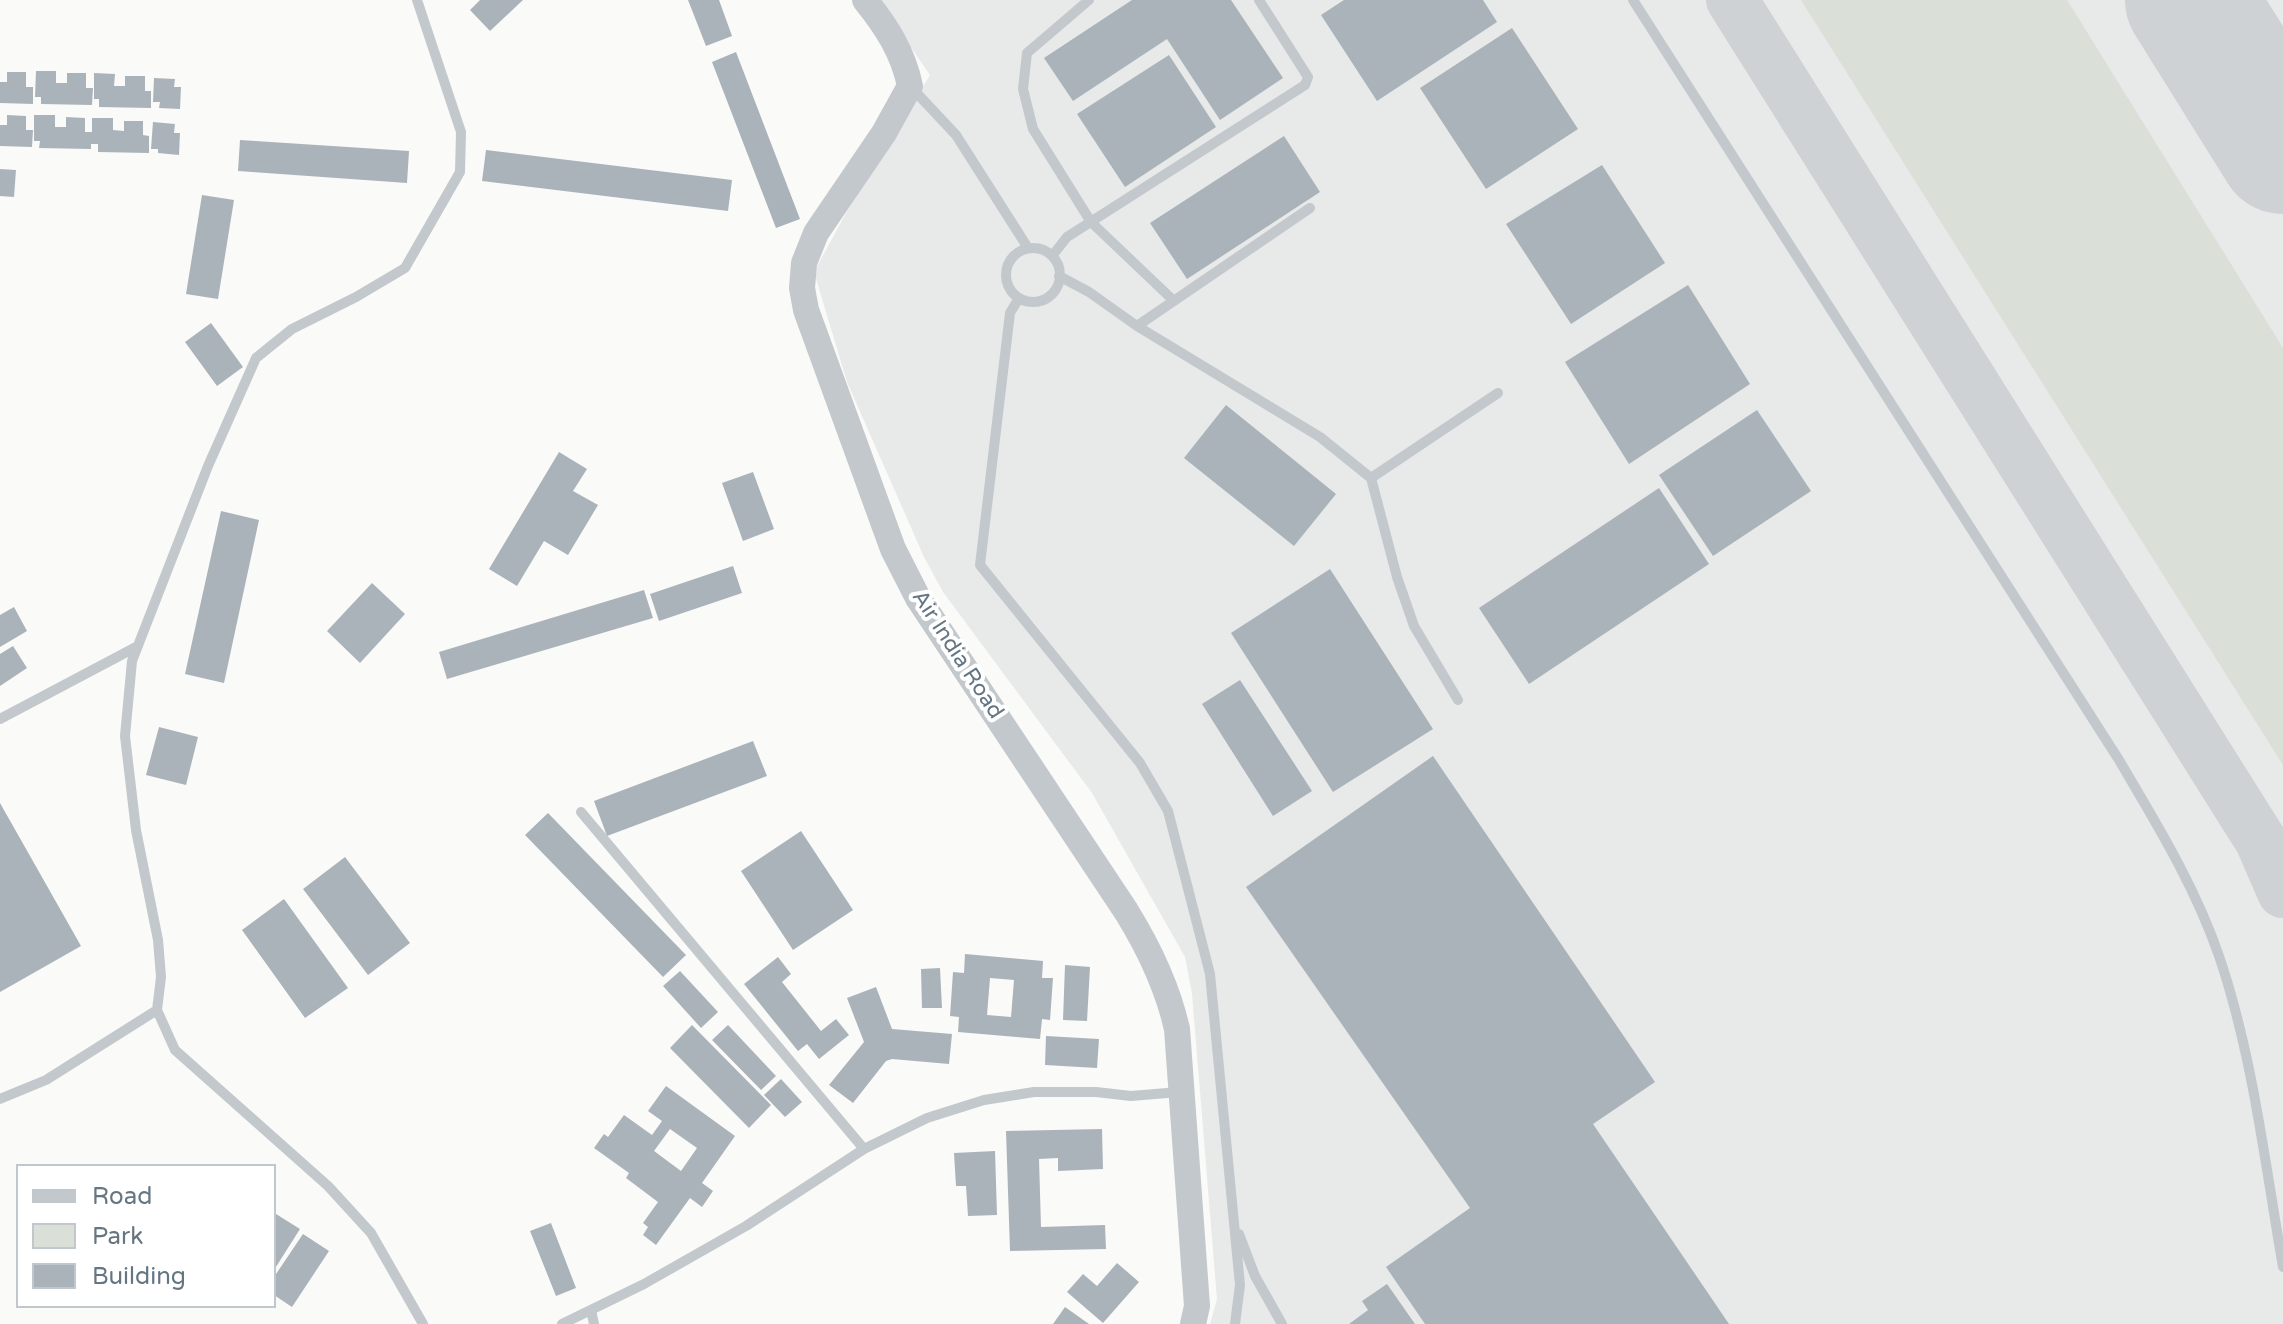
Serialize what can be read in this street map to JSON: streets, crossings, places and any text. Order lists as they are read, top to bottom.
{
  "streets": {
    "street": ["Air India Road"]
  },
  "legend": ["Road", "Park", "Building"]
}
